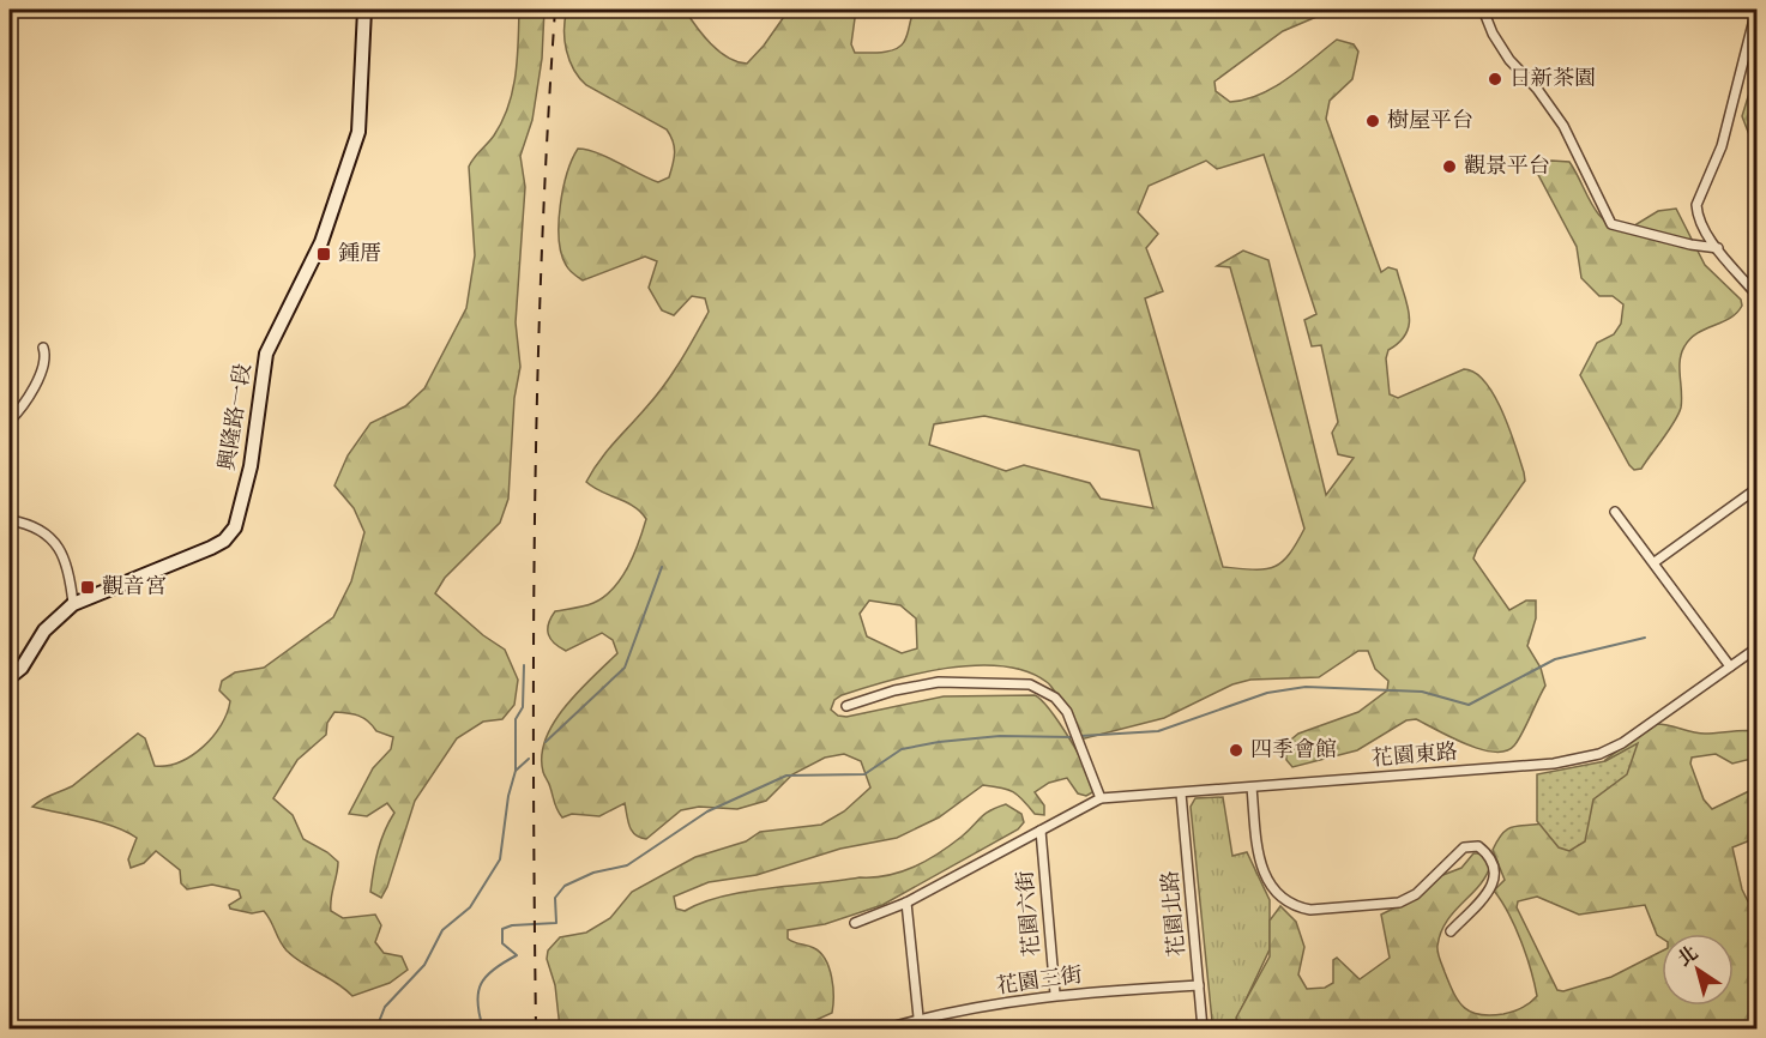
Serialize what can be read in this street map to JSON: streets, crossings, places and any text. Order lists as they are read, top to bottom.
{
  "streets": {
    "street": [
      "興隆路一段",
      "花園東路",
      "花園六街",
      "花園北路",
      "花園三街"
    ]
  },
  "crossings": [
    ["花園東路", "花園六街"],
    ["花園東路", "花園北路"],
    ["花園六街", "花園三街"],
    ["花園北路", "花園三街"]
  ],
  "places": {
    "other": [
      "日新茶園",
      "樹屋平台",
      "觀景平台",
      "四季會館"
    ],
    "transit": ["鍾厝", "觀音宮"]
  },
  "north": "top left"
}
